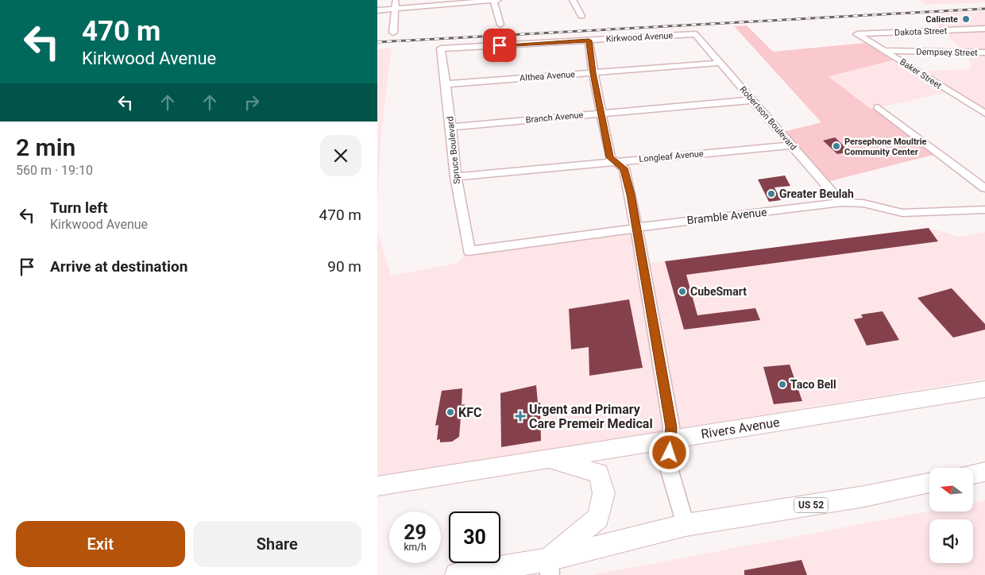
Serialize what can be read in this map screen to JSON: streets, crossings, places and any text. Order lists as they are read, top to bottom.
{
  "streets": {
    "main road": ["Rivers Avenue", "US 52"],
    "street": [
      "Dakota Street",
      "Kirkwood Avenue",
      "Dempsey Street",
      "Baker Street",
      "Althea Avenue",
      "Branch Avenue",
      "Robertson Boulevard",
      "Spruce Boulevard",
      "Longleaf Avenue",
      "Bramble Avenue"
    ]
  },
  "crossings": [
    ["Dakota Street", "Baker Street"],
    ["Kirkwood Avenue", "Robertson Boulevard"],
    ["Kirkwood Avenue", "Spruce Boulevard"],
    ["Dempsey Street", "Baker Street"],
    ["Althea Avenue", "Robertson Boulevard"],
    ["Althea Avenue", "Spruce Boulevard"],
    ["Branch Avenue", "Robertson Boulevard"],
    ["Branch Avenue", "Spruce Boulevard"],
    ["Robertson Boulevard", "Longleaf Avenue"],
    ["Robertson Boulevard", "Bramble Avenue"],
    ["Spruce Boulevard", "Longleaf Avenue"],
    ["Spruce Boulevard", "Bramble Avenue"]
  ],
  "places": {
    "other": [
      "Caliente",
      "Persephone Moultrie Community Center",
      "Greater Beulah",
      "CubeSmart",
      "Taco Bell",
      "KFC"
    ],
    "health": ["Urgent and Primary Care Premeir Medical"]
  },
  "north": "left",
  "page": {
    "turn": ["470 m", "Kirkwood Avenue"],
    "heading": ["2 min", "560 m · 19:10"],
    "list": [
      {
        "name": "Turn left",
        "note": "Kirkwood Avenue",
        "value": "470 m"
      },
      {
        "name": "Arrive at destination",
        "value": "90 m"
      }
    ],
    "speed": "29 km/h",
    "limit": "30",
    "buttons": ["Exit", "Share"]
  }
}
